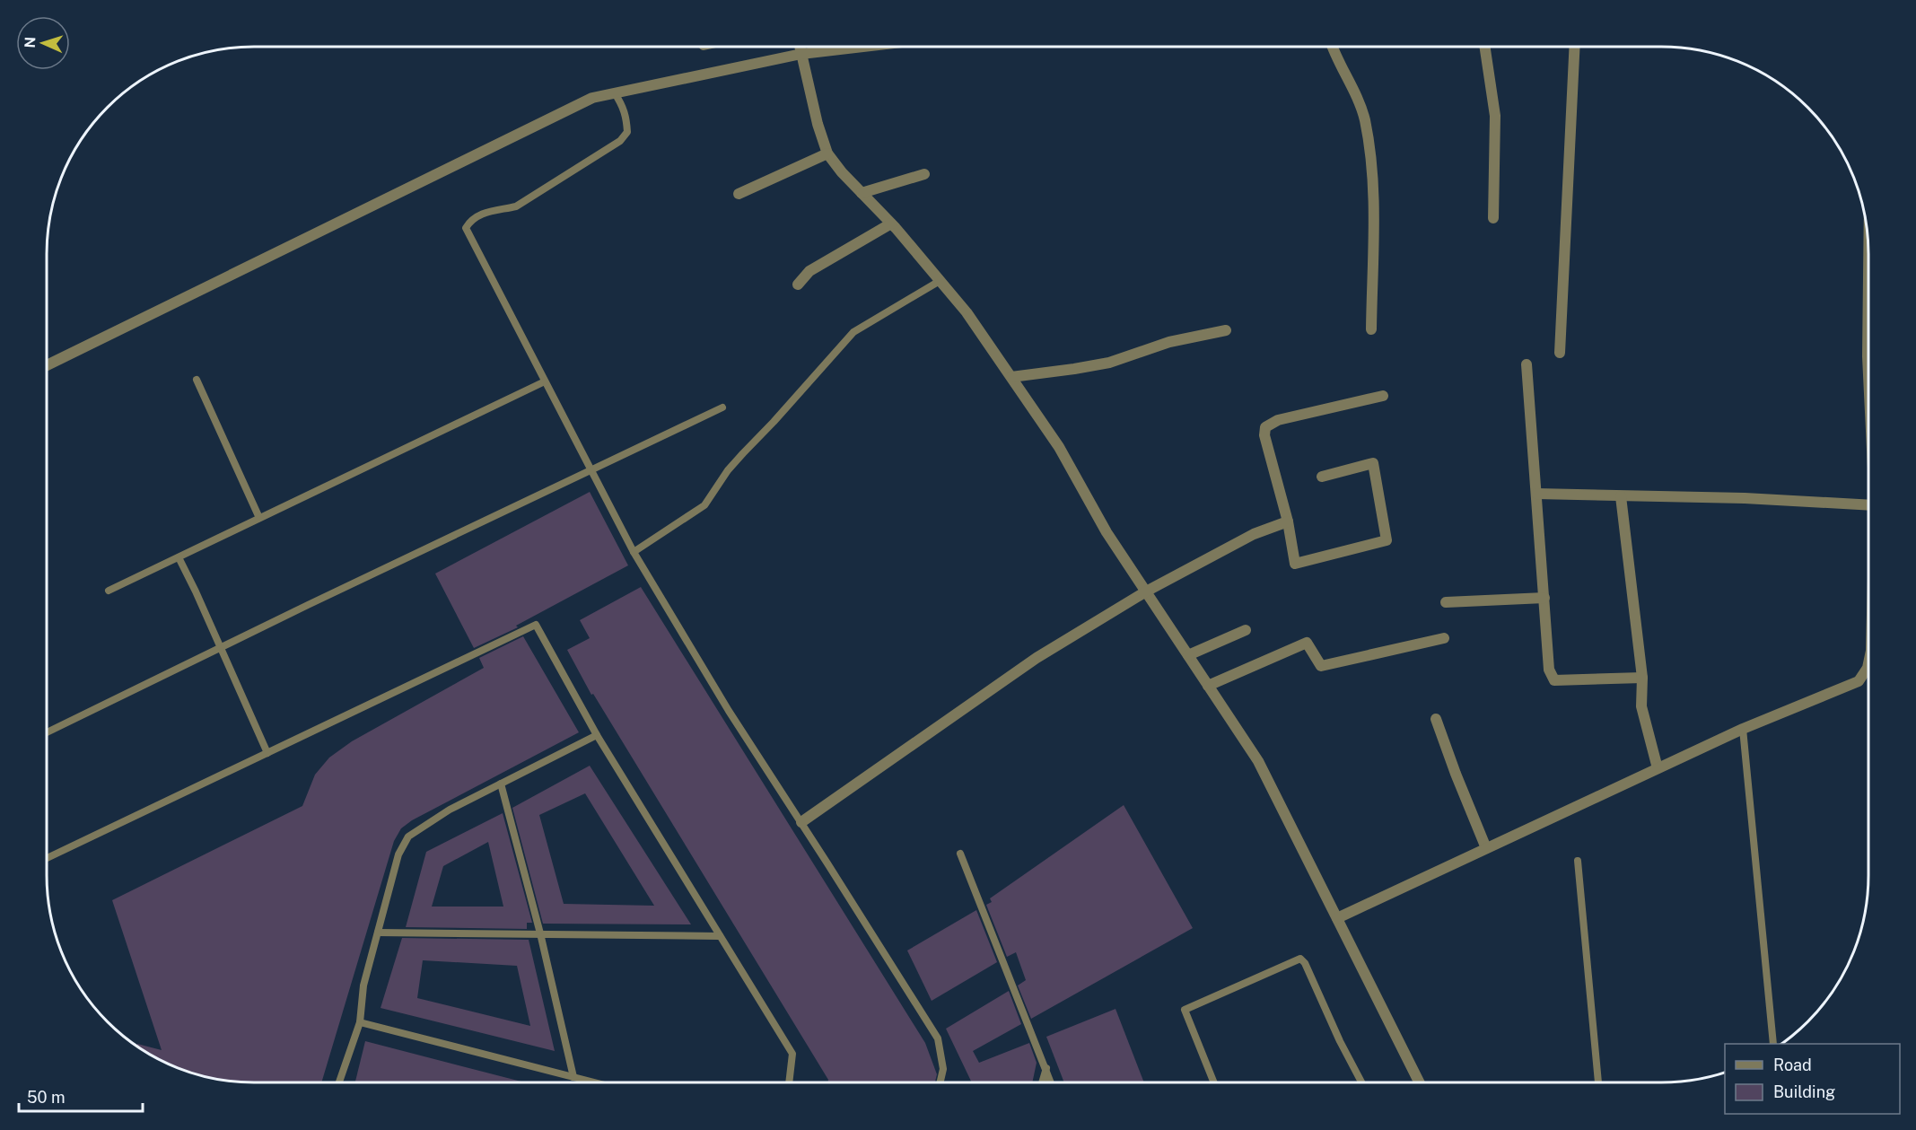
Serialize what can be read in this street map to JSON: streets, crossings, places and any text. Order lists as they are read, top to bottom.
{
  "legend": ["Road", "Building"],
  "scale_bar": "50 m",
  "north": "left"
}
